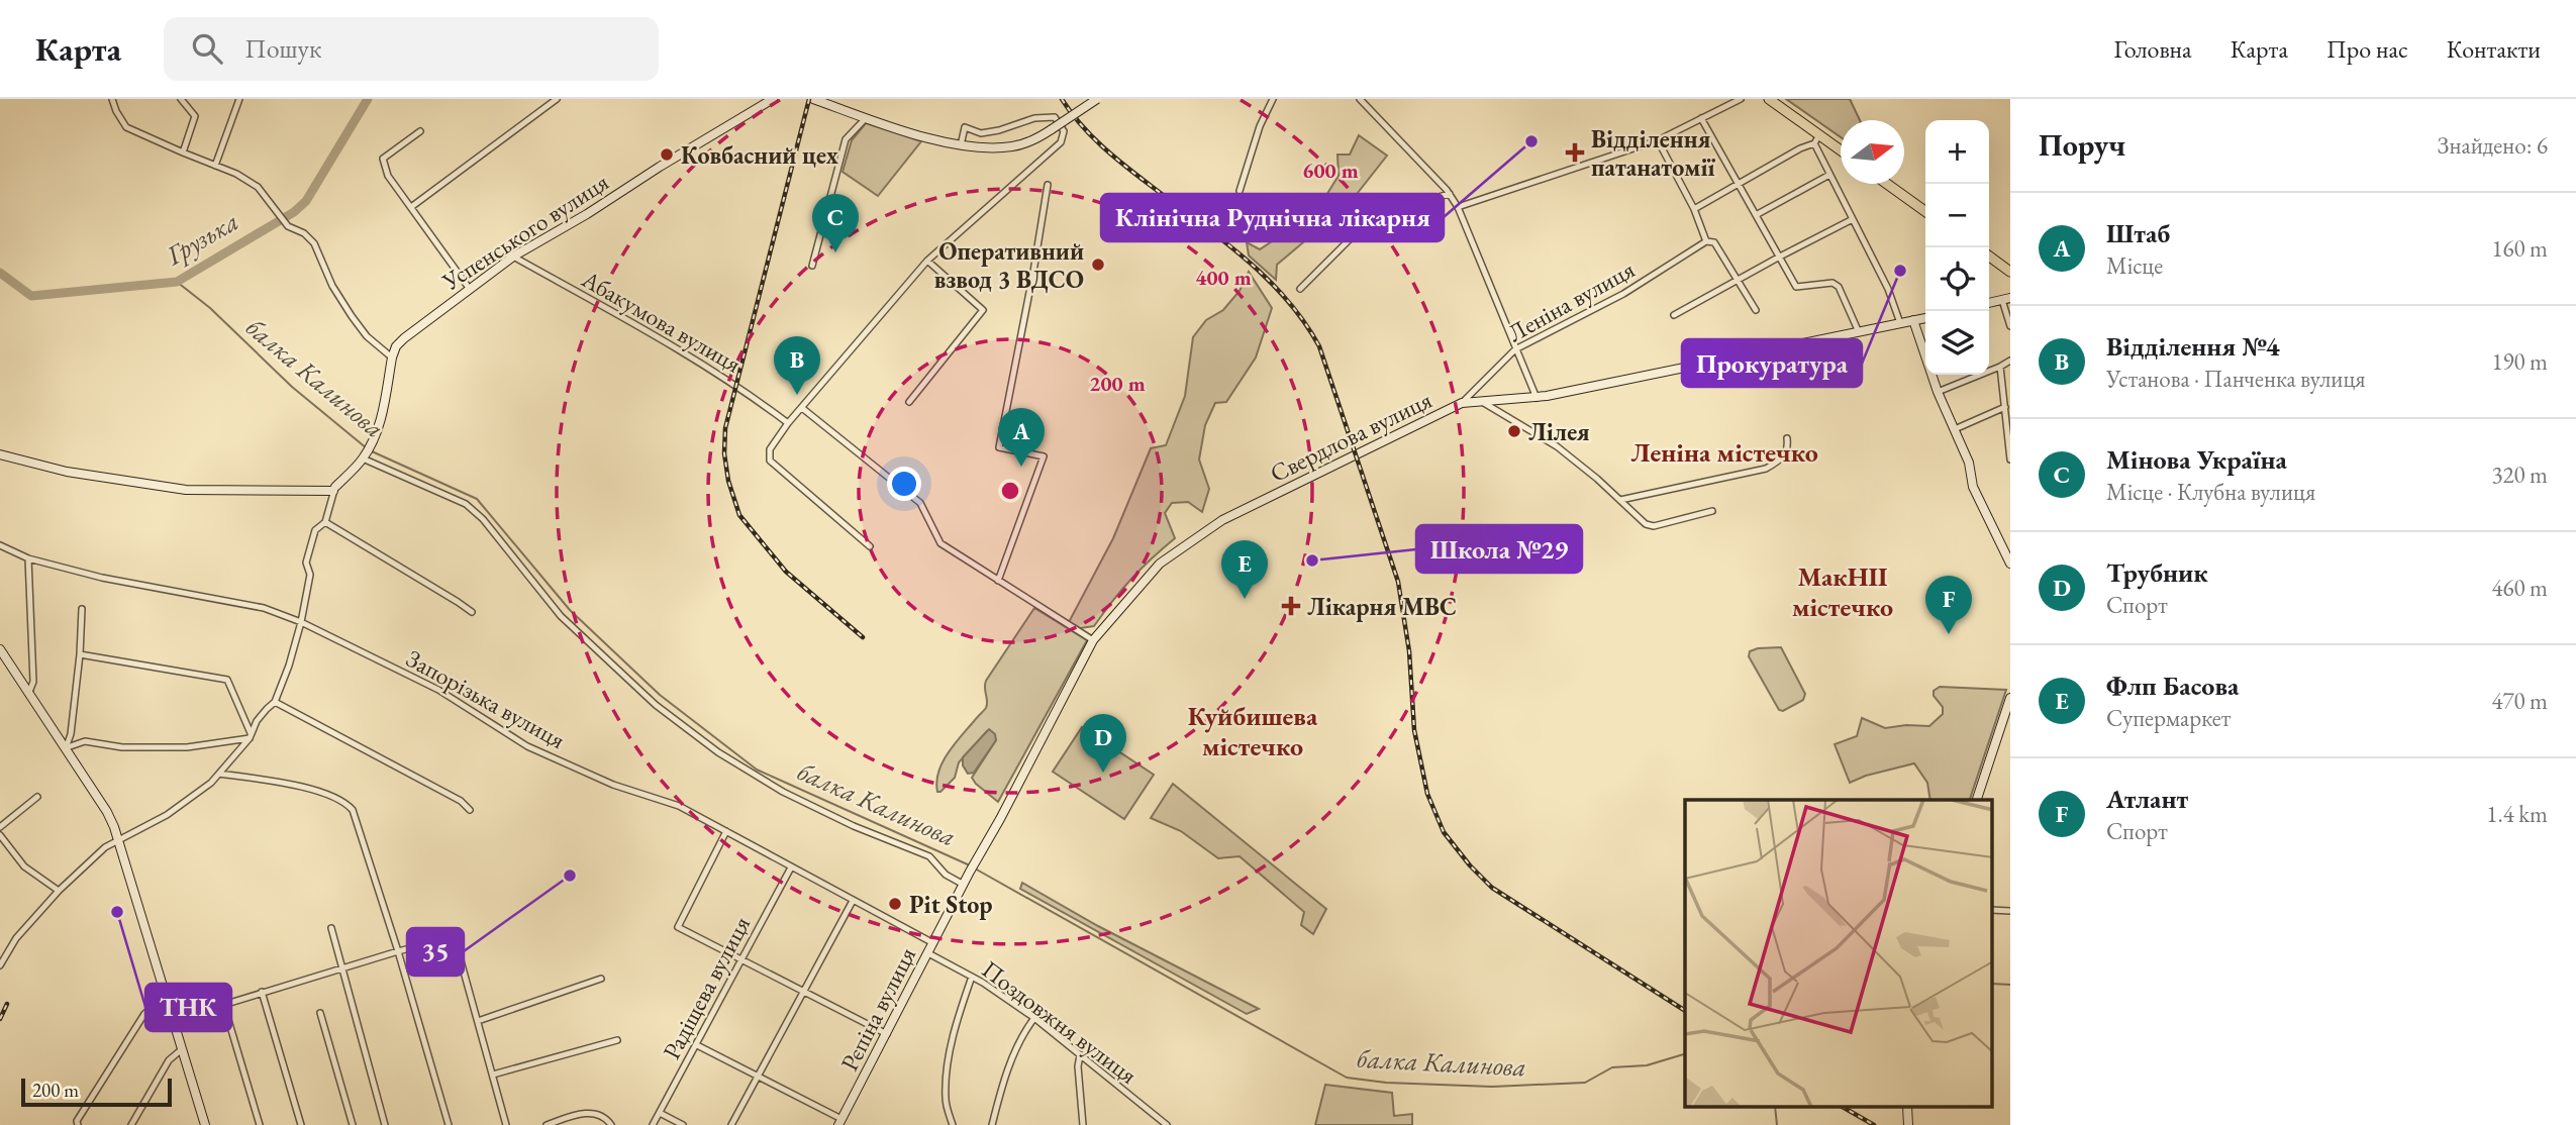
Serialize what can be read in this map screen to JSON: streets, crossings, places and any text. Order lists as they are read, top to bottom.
{
  "streets": {
    "street": [
      "Успенського вулиця",
      "Леніна вулиця",
      "Абакумова вулиця",
      "Свердлова вулиця",
      "Запорізька вулиця",
      "Радіщева вулиця",
      "Рєпіна вулиця",
      "Поздовжня вулиця"
    ]
  },
  "crossings": [
    ["Успенського вулиця", "Абакумова вулиця"],
    ["Леніна вулиця", "Свердлова вулиця"],
    ["Свердлова вулиця", "Рєпіна вулиця"],
    ["Запорізька вулиця", "Радіщева вулиця"],
    ["Запорізька вулиця", "Рєпіна вулиця"],
    ["Рєпіна вулиця", "Поздовжня вулиця"]
  ],
  "districts": ["Леніна містечко", "МакНІІ містечко", "Куйбишева містечко"],
  "water": ["Грузька", "балка Калинова"],
  "places": {
    "other": [
      "Клінічна Руднічна лікарня",
      "Ковбасний цех",
      "Оперативний взвод 3 ВДСО",
      "Прокуратура",
      "Лілея",
      "Школа №29",
      "35",
      "Pit Stop",
      "ТНК"
    ],
    "health": ["Відділення патанатомії", "Лікарня МВС"]
  },
  "scale_bar": "200 m",
  "north": "right",
  "page": {
    "header": "Карта",
    "search": "Пошук",
    "nav": [
      "Головна",
      "Карта",
      "Про нас",
      "Контакти"
    ],
    "heading": ["Поруч", "Знайдено: 6"],
    "map_buttons": ["+", "−"],
    "list": [
      {
        "mark": "A",
        "name": "Штаб",
        "note": "Місце",
        "value": "160 m"
      },
      {
        "mark": "B",
        "name": "Відділення №4",
        "note": "Установа · Панченка вулиця",
        "value": "190 m"
      },
      {
        "mark": "C",
        "name": "Мінова Україна",
        "note": "Місце · Клубна вулиця",
        "value": "320 m"
      },
      {
        "mark": "D",
        "name": "Трубник",
        "note": "Спорт",
        "value": "460 m"
      },
      {
        "mark": "E",
        "name": "Флп Басова",
        "note": "Супермаркет",
        "value": "470 m"
      },
      {
        "mark": "F",
        "name": "Атлант",
        "note": "Спорт",
        "value": "1.4 km"
      }
    ],
    "pins": [
      "C",
      "B",
      "A",
      "E",
      "F",
      "D"
    ],
    "scale": "200 m"
  },
  "rings": ["600 m", "400 m", "200 m"]
}
